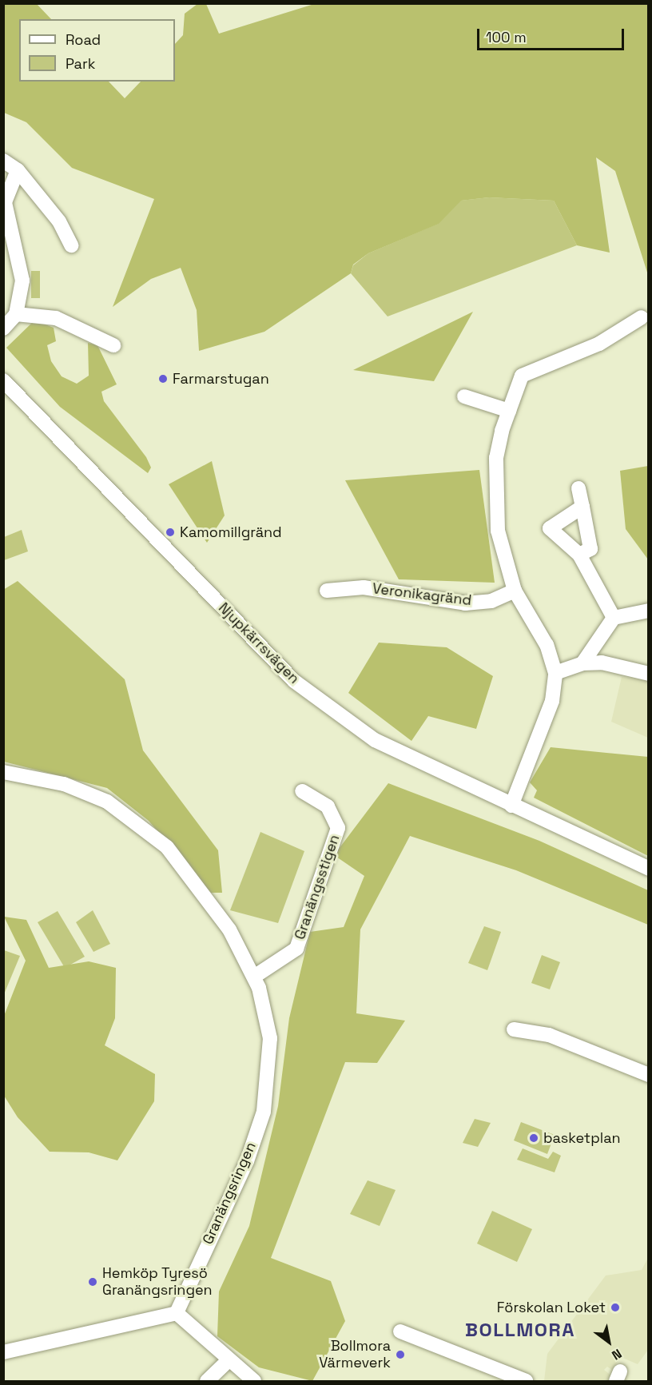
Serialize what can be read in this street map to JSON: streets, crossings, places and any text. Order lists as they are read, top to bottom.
{
  "streets": {
    "street": [
      "Veronikagränd",
      "Njupkärrsvägen",
      "Granängsstigen",
      "Granängsringen"
    ]
  },
  "crossings": [
    ["Granängsstigen", "Granängsringen"]
  ],
  "districts": ["BOLLMORA"],
  "places": [
    "Farmarstugan",
    "Kamomillgränd",
    "basketplan",
    "Hemköp Tyresö Granängsringen",
    "Förskolan Loket",
    "Bollmora Värmeverk"
  ],
  "legend": ["Road", "Park"],
  "scale_bar": "100 m",
  "north": "bottom right"
}
